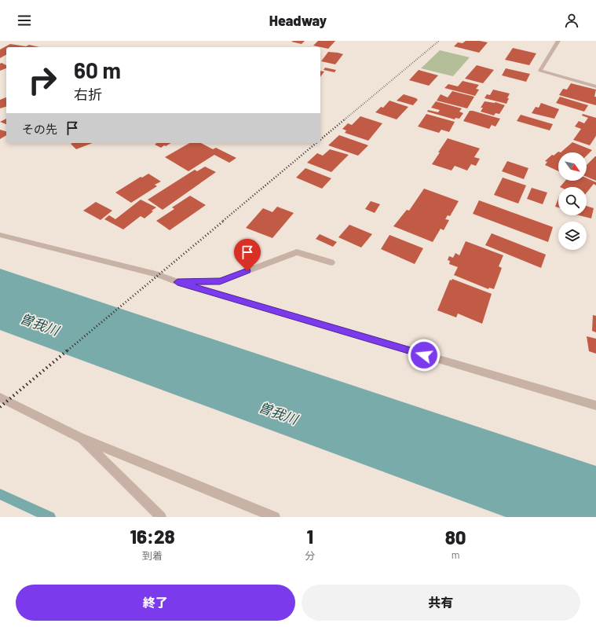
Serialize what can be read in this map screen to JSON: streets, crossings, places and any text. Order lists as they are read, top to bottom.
{
  "water": ["曽我川"],
  "north": "bottom right",
  "page": {
    "header": "Headway",
    "turn": ["60 m", "右折"],
    "then": "その先",
    "eta": [
      "16:28",
      "到着",
      "1",
      "分",
      "80",
      "m"
    ],
    "buttons": ["終了", "共有"]
  }
}
